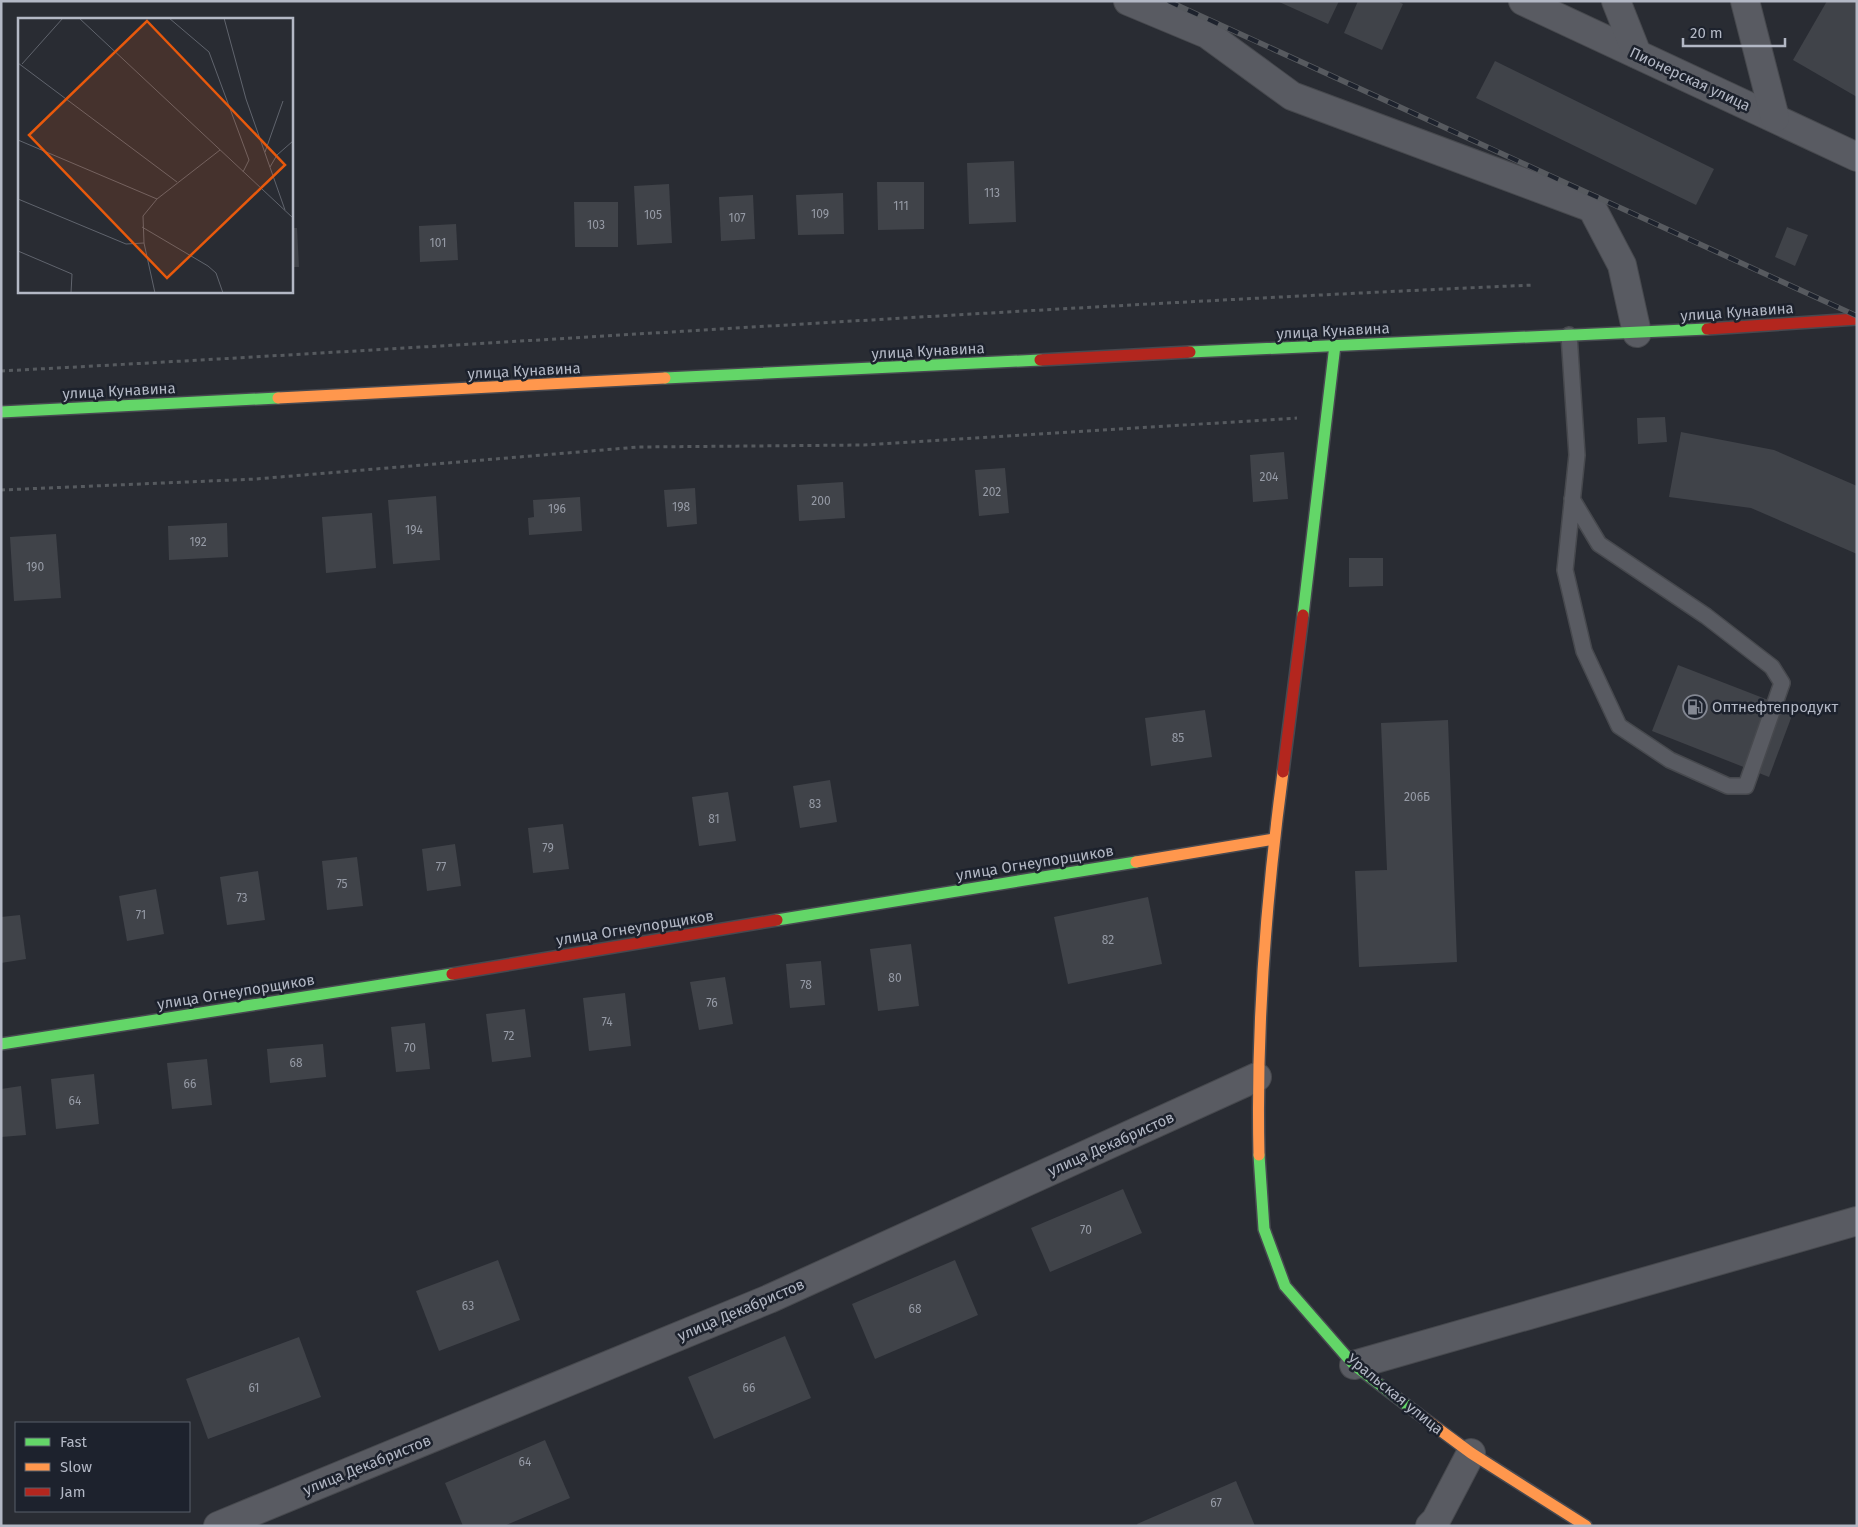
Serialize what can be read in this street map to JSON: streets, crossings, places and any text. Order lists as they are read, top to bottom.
{
  "streets": {
    "street": [
      "Пионерская улица",
      "улица Кунавина",
      "улица Огнеупорщиков",
      "улица Декабристов",
      "Уральская улица"
    ]
  },
  "crossings": [
    ["улица Кунавина", "Уральская улица"],
    ["улица Огнеупорщиков", "Уральская улица"],
    ["улица Декабристов", "Уральская улица"]
  ],
  "places": {
    "fuel station": ["Оптнефтепродукт"]
  },
  "house_numbers": [
    "113",
    "111",
    "109",
    "105",
    "107",
    "103",
    "101",
    "204",
    "202",
    "200",
    "198",
    "196",
    "194",
    "192",
    "190",
    "85",
    "206Б",
    "83",
    "81",
    "79",
    "77",
    "75",
    "73",
    "71",
    "82",
    "80",
    "78",
    "76",
    "74",
    "72",
    "70",
    "68",
    "66",
    "64",
    "70",
    "63",
    "68",
    "61",
    "66",
    "64",
    "67"
  ],
  "legend": ["Fast", "Slow", "Jam"],
  "scale_bar": "20 m"
}
